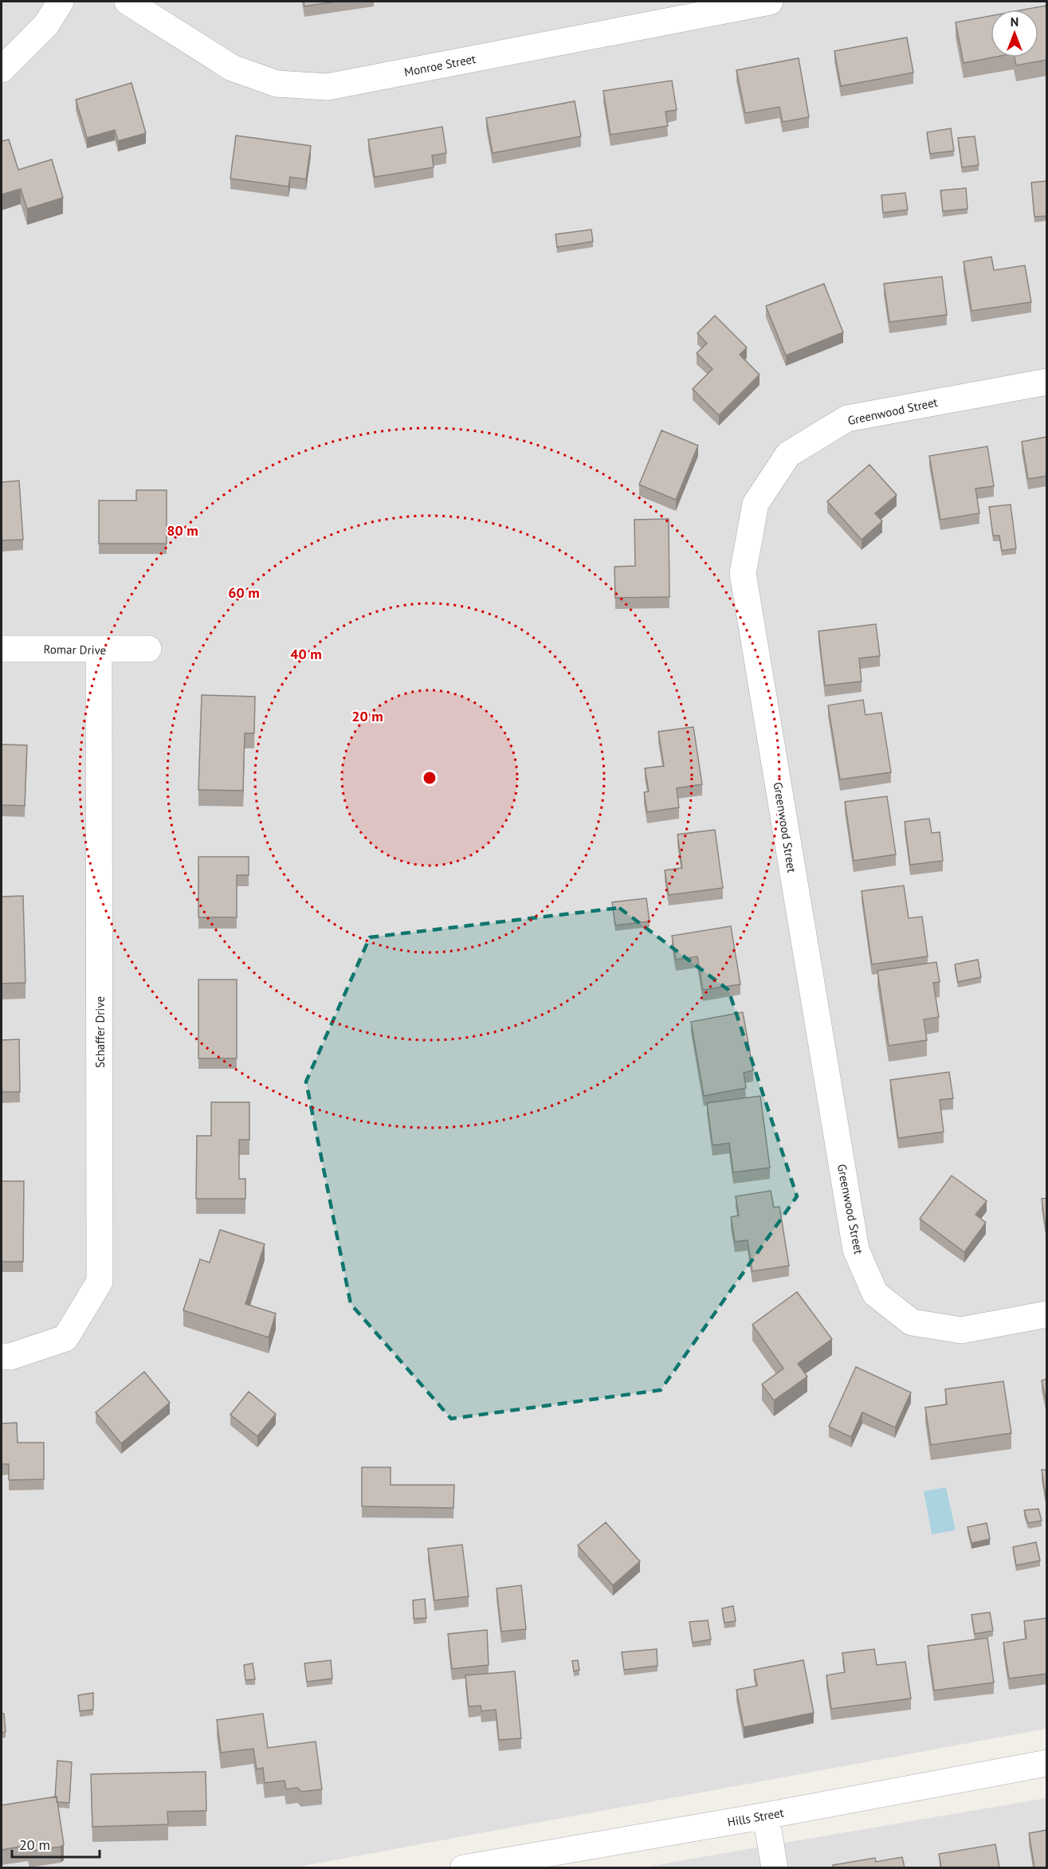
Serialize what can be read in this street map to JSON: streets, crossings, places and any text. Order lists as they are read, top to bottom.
{
  "streets": {
    "street": [
      "Monroe Street",
      "Greenwood Street",
      "Romar Drive",
      "Schaffer Drive",
      "Hills Street"
    ]
  },
  "crossings": [
    ["Romar Drive", "Schaffer Drive"]
  ],
  "scale_bar": "20 m",
  "north": "top",
  "rings": [
    "80 m",
    "60 m",
    "40 m",
    "20 m"
  ]
}
